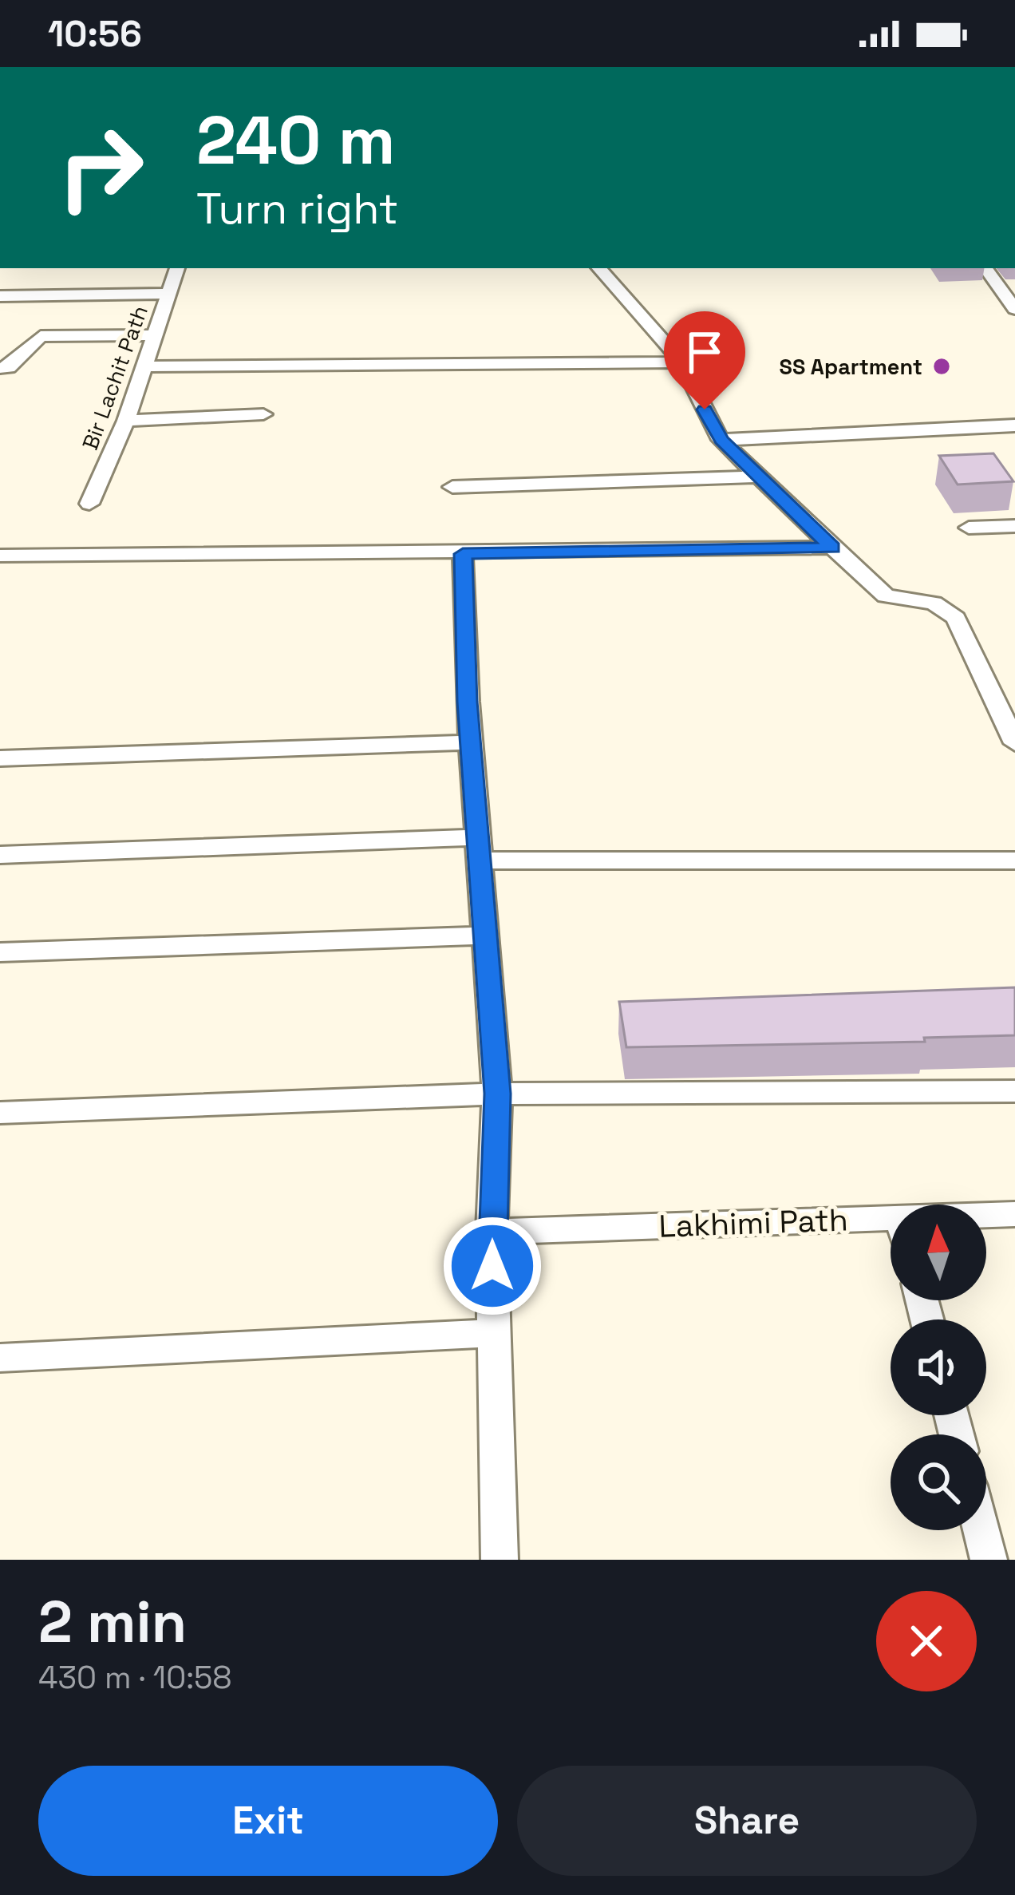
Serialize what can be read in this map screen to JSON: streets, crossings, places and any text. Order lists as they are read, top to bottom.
{
  "streets": {
    "street": ["Bir Lachit Path", "Lakhimi Path"]
  },
  "places": ["SS Apartment"],
  "north": "top",
  "page": {
    "status": "10:56",
    "turn": ["240 m", "Turn right"],
    "heading": ["2 min", "430 m · 10:58"],
    "buttons": ["Exit", "Share"]
  }
}
